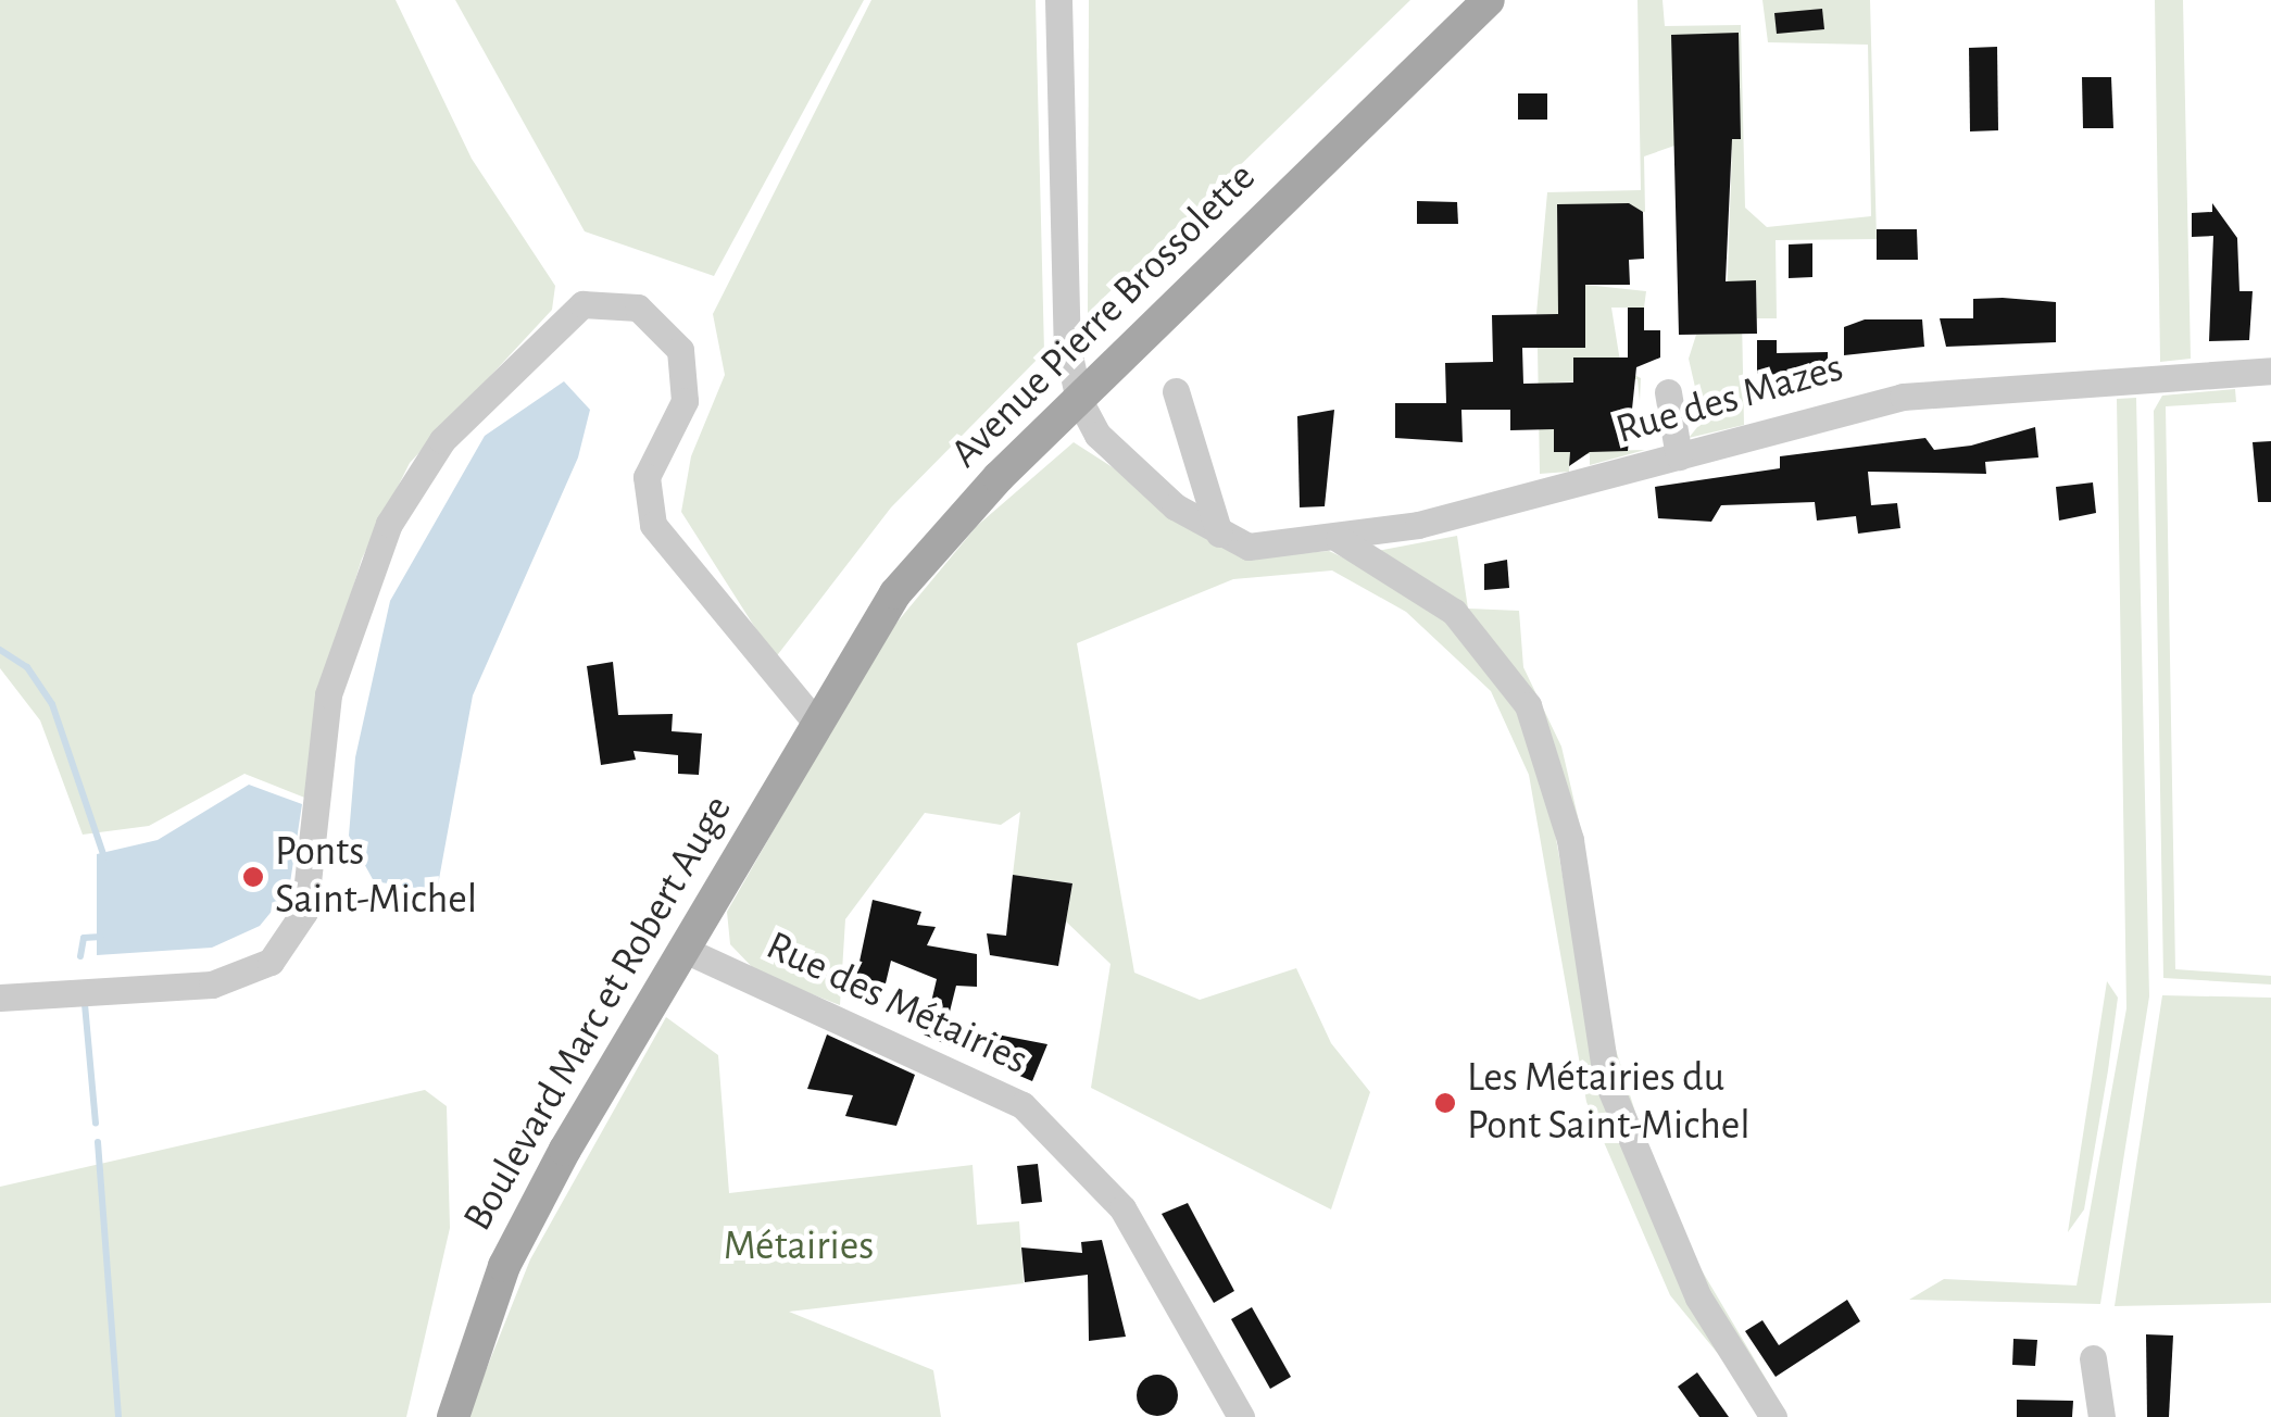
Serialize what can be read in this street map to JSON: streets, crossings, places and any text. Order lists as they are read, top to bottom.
{
  "streets": {
    "main road": ["Avenue Pierre Brossolette", "Boulevard Marc et Robert Auge"],
    "street": ["Rue des Mazes", "Rue des Métairies"]
  },
  "crossings": [
    ["Avenue Pierre Brossolette", "Rue des Mazes"],
    ["Avenue Pierre Brossolette", "Boulevard Marc et Robert Auge"],
    ["Rue des Métairies", "Boulevard Marc et Robert Auge"]
  ],
  "parks": ["Métairies"],
  "places": ["Ponts Saint-Michel", "Les Métairies du Pont Saint-Michel"]
}
